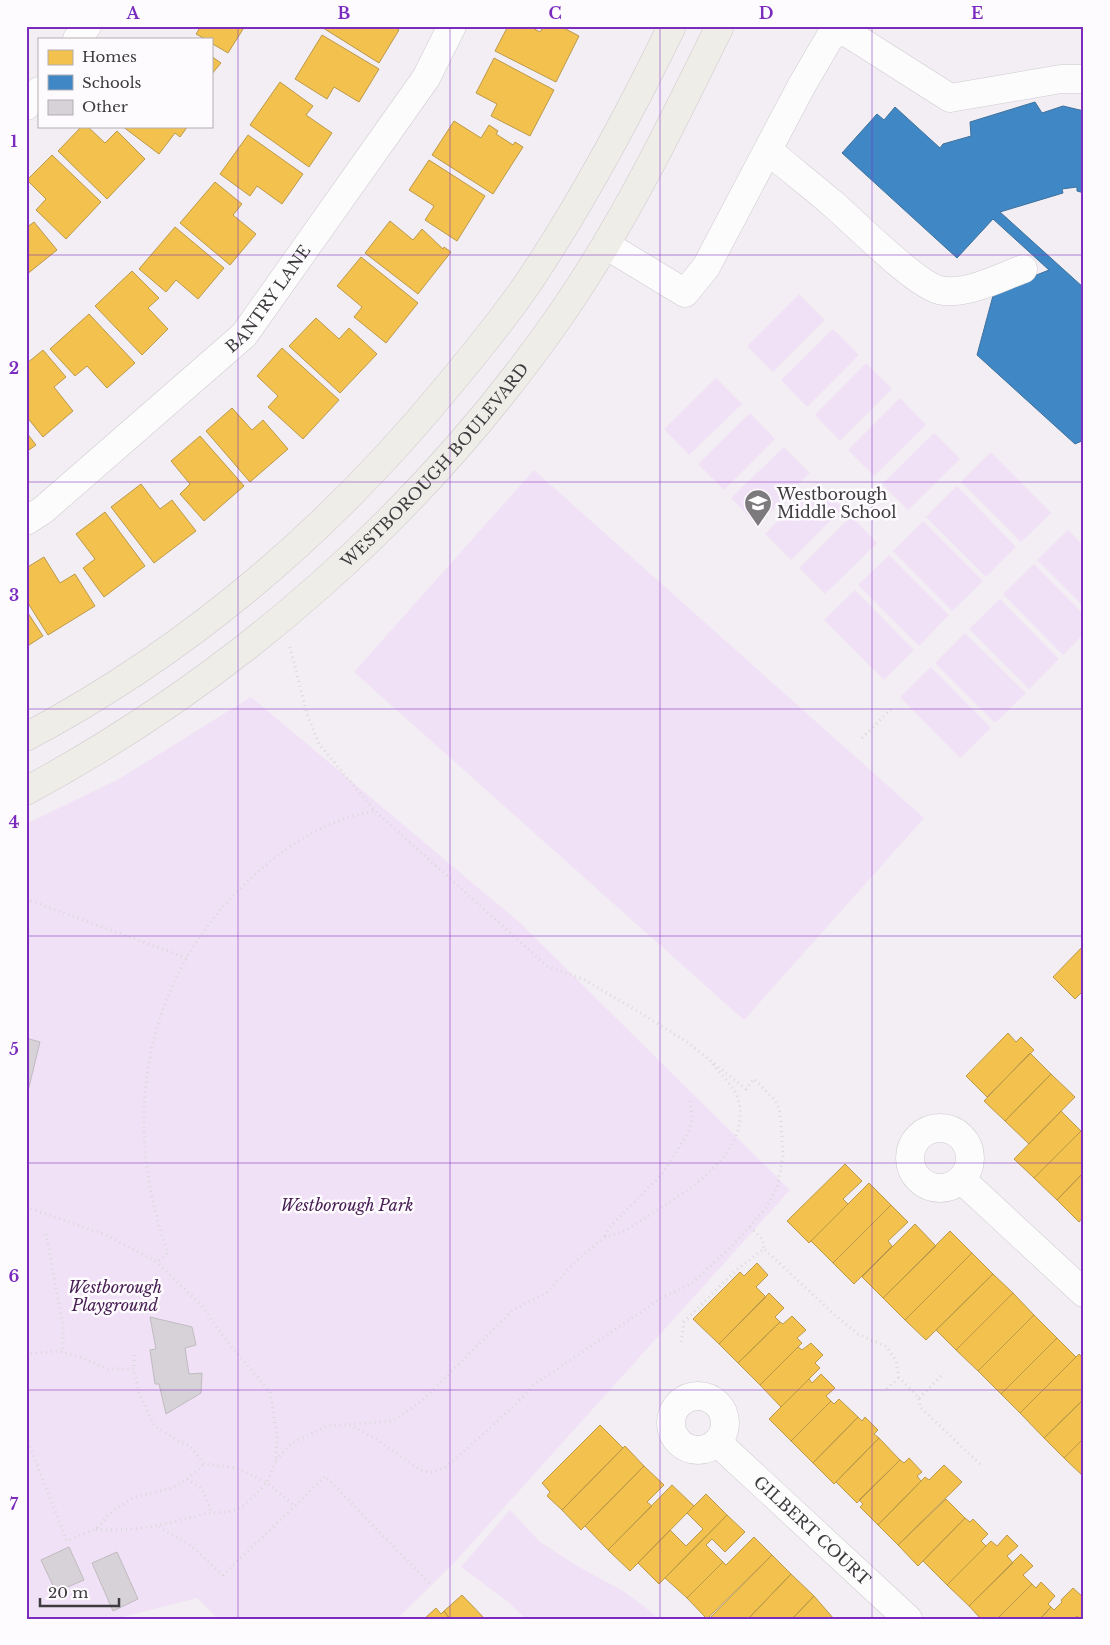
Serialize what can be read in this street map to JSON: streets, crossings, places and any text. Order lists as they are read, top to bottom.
{
  "streets": {
    "main road": ["WESTBOROUGH BOULEVARD"],
    "street": ["BANTRY LANE", "GILBERT COURT"]
  },
  "parks": ["Westborough Park", "Westborough Playground"],
  "places": {
    "school or university": ["Westborough Middle School"]
  },
  "legend": ["Homes", "Schools", "Other"],
  "scale_bar": "20 m",
  "grid": {
    "columns": [
      "A",
      "B",
      "C",
      "D",
      "E"
    ],
    "rows": [
      "1",
      "2",
      "3",
      "4",
      "5",
      "6",
      "7"
    ]
  }
}
